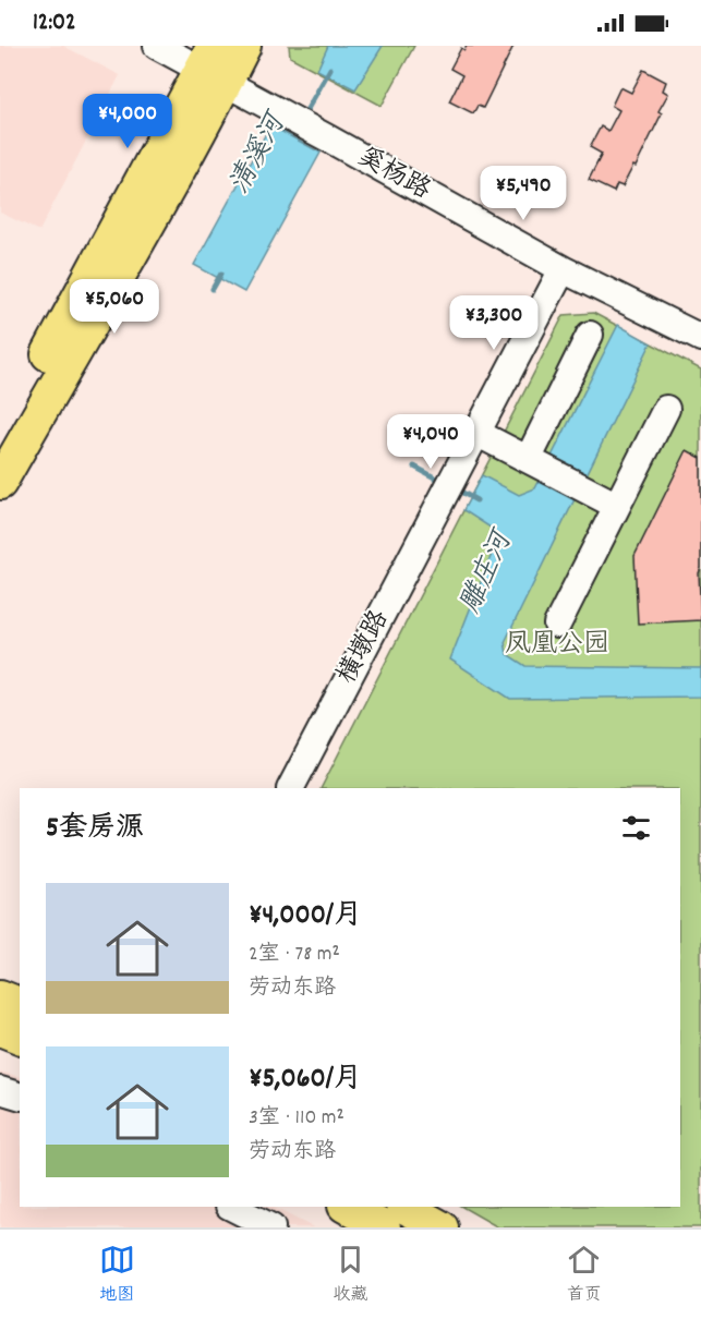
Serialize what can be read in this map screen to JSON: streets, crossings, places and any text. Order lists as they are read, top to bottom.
{
  "streets": {
    "street": ["奚杨路", "横墩路"]
  },
  "water": ["清溪河", "雕庄河"],
  "parks": ["凤凰公园"],
  "page": {
    "status": "12:02",
    "price": [
      "¥4,000",
      "¥5,490",
      "¥5,060",
      "¥3,300",
      "¥4,040"
    ],
    "heading": "5套房源",
    "list": [
      {
        "name": "¥4,000/月",
        "note": "2室 · 78 m² · 劳动东路"
      },
      {
        "name": "¥5,060/月",
        "note": "3室 · 110 m² · 劳动东路"
      }
    ],
    "tabs": ["地图", "收藏", "首页"]
  }
}
